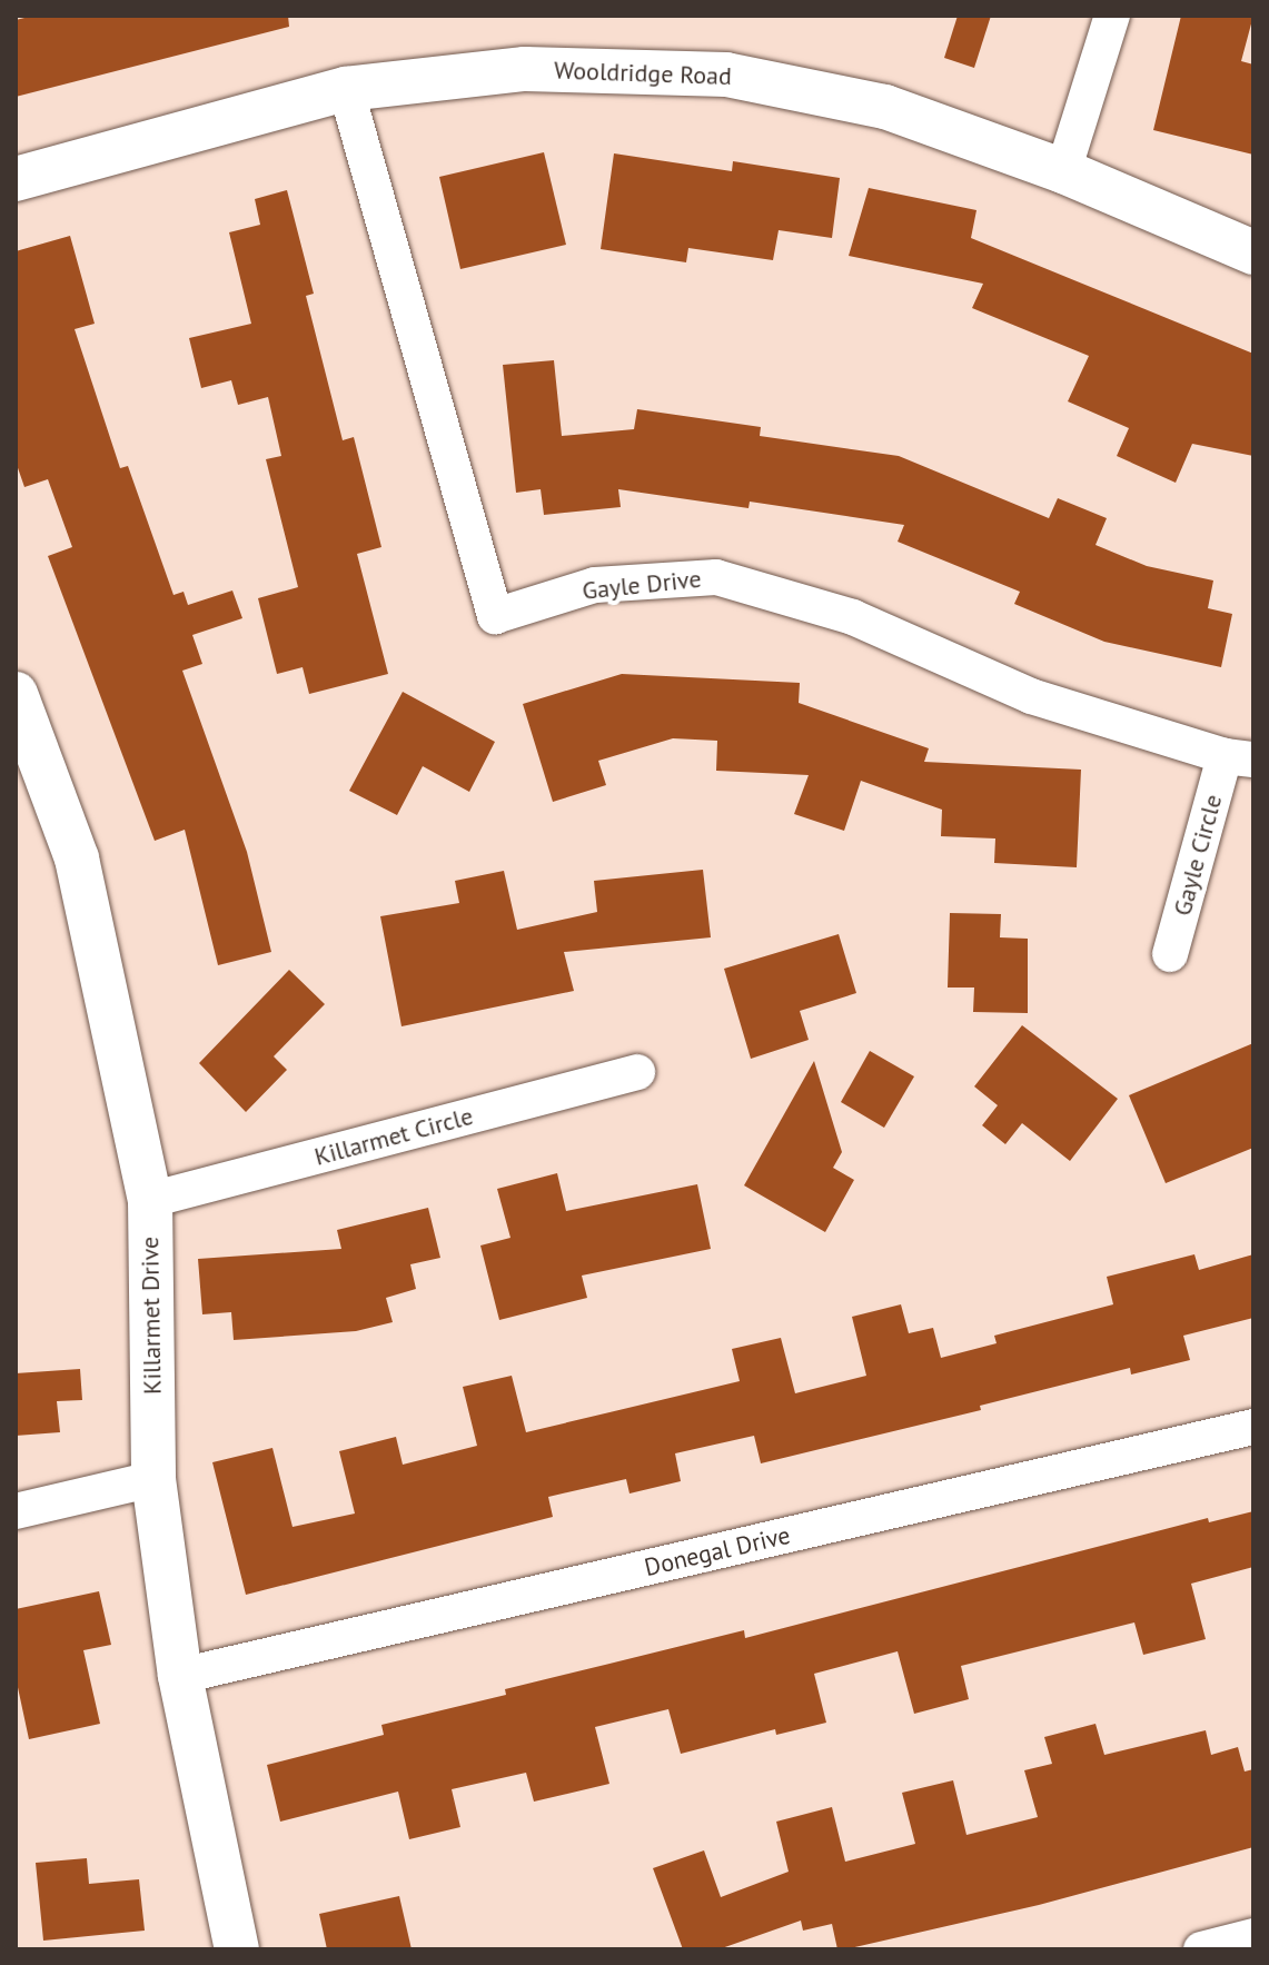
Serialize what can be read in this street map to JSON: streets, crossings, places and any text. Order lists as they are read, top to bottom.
{
  "streets": {
    "street": [
      "Wooldridge Road",
      "Gayle Drive",
      "Gayle Circle",
      "Killarmet Circle",
      "Killarmet Drive",
      "Donegal Drive"
    ]
  },
  "crossings": [
    ["Wooldridge Road", "Gayle Drive"],
    ["Gayle Drive", "Gayle Circle"],
    ["Killarmet Circle", "Killarmet Drive"],
    ["Killarmet Drive", "Donegal Drive"]
  ]
}
